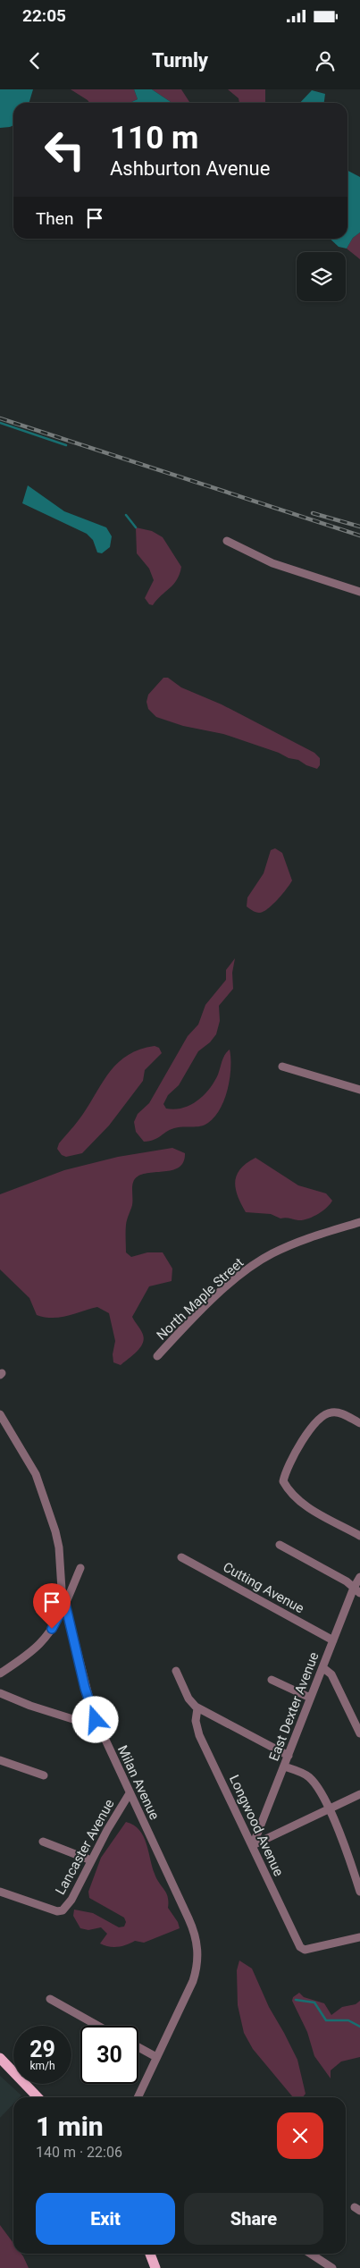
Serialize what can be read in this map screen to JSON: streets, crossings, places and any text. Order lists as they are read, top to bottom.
{
  "streets": {
    "street": [
      "North Maple Street",
      "Cutting Avenue",
      "East Dexter Avenue",
      "Milan Avenue",
      "Longwood Avenue",
      "Lancaster Avenue"
    ]
  },
  "crossings": [
    ["Cutting Avenue", "East Dexter Avenue"],
    ["East Dexter Avenue", "Longwood Avenue"],
    ["Milan Avenue", "Lancaster Avenue"]
  ],
  "page": {
    "status": "22:05",
    "header": "Turnly",
    "turn": ["110 m", "Ashburton Avenue"],
    "then": "Then",
    "speed": "29 km/h",
    "limit": "30",
    "heading": ["1 min", "140 m · 22:06"],
    "buttons": ["Exit", "Share"]
  }
}
